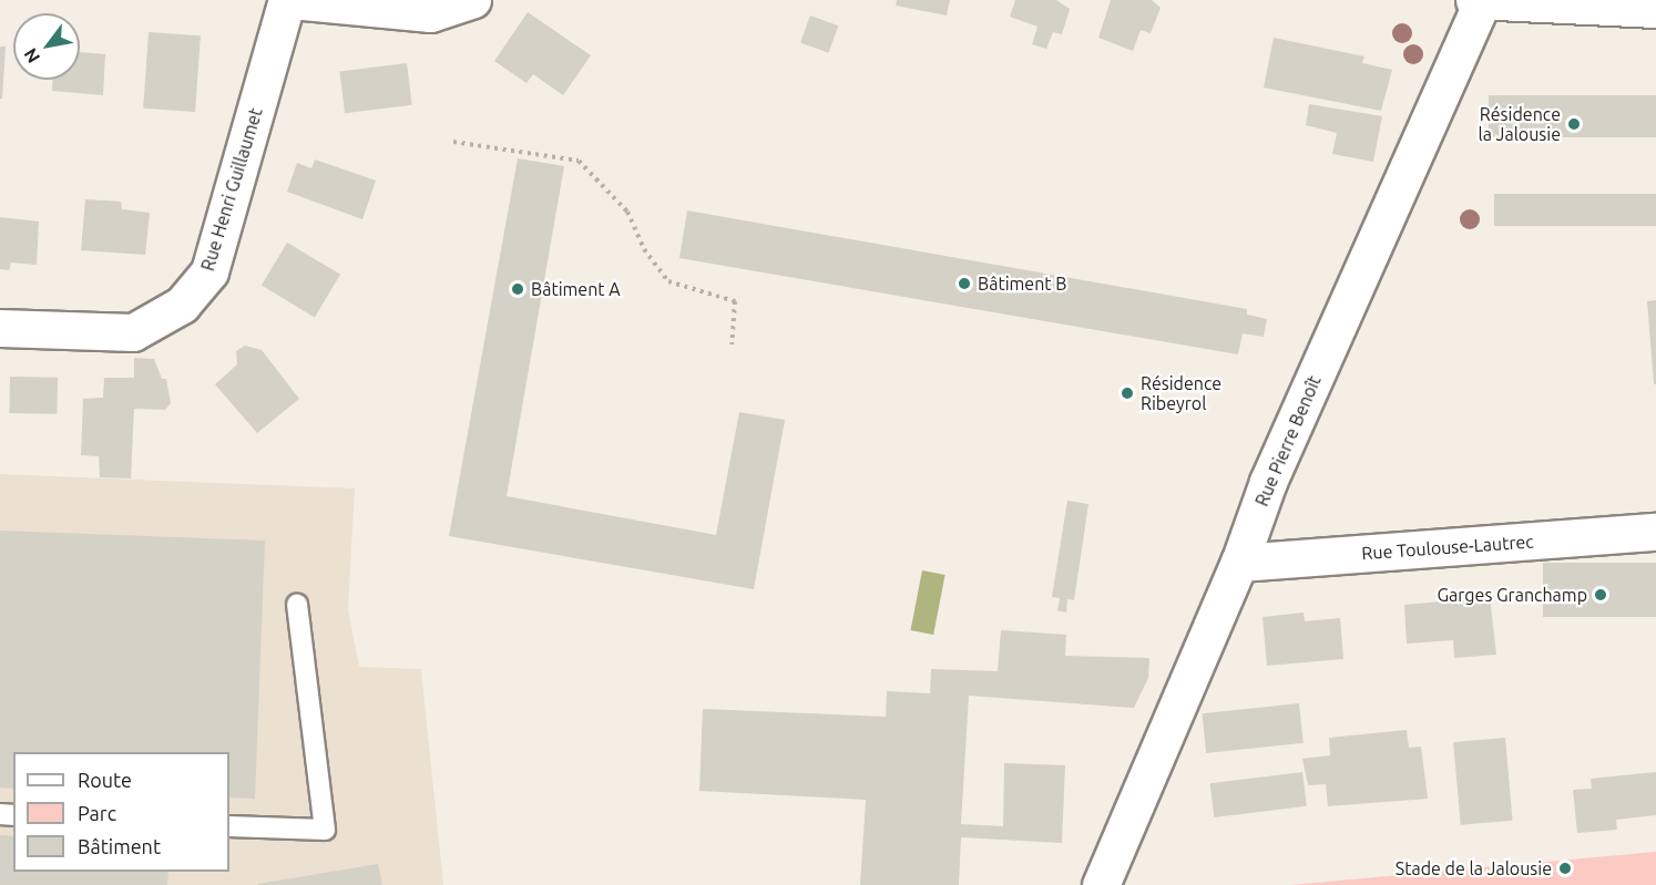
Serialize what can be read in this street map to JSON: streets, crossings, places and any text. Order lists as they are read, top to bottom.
{
  "streets": {
    "street": ["Rue Henri Guillaumet", "Rue Pierre Benoît", "Rue Toulouse-Lautrec"]
  },
  "crossings": [
    ["Rue Pierre Benoît", "Rue Toulouse-Lautrec"]
  ],
  "places": [
    "Résidence la Jalousie",
    "Bâtiment B",
    "Bâtiment A",
    "Résidence Ribeyrol",
    "Garges Granchamp",
    "Stade de la Jalousie"
  ],
  "legend": ["Route", "Parc", "Bâtiment"],
  "north": "bottom left"
}
